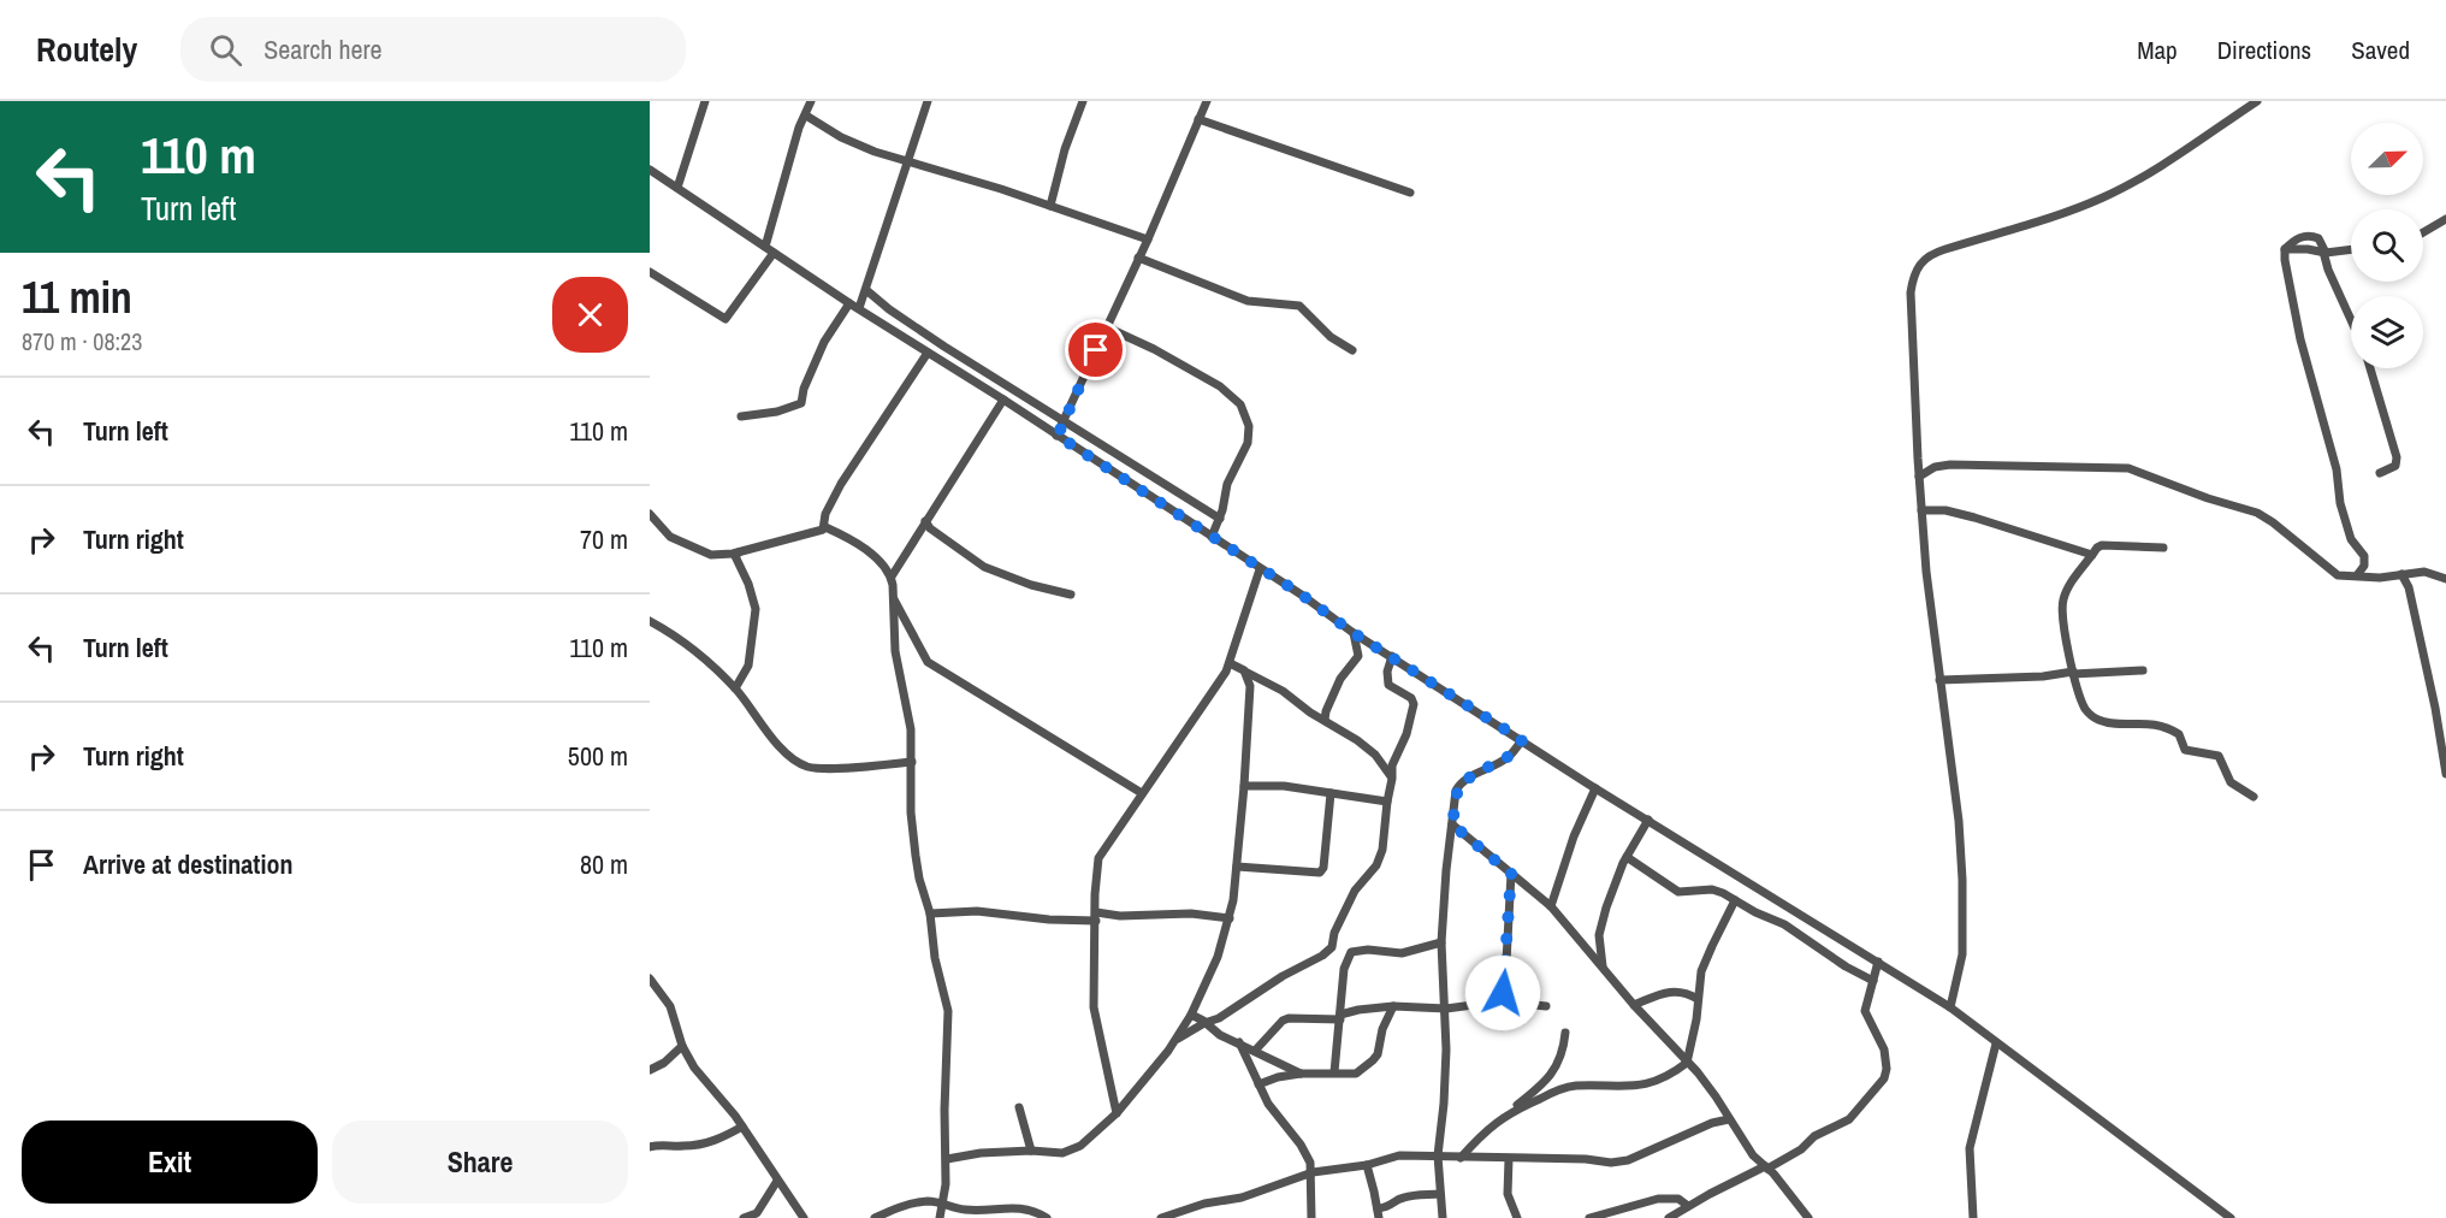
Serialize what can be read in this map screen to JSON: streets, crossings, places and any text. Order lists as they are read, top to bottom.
{
  "north": "top right",
  "page": {
    "header": "Routely",
    "search": "Search here",
    "nav": ["Map", "Directions", "Saved"],
    "turn": ["110 m", "Turn left"],
    "heading": ["11 min", "870 m · 08:23"],
    "list": [
      {
        "name": "Turn left",
        "value": "110 m"
      },
      {
        "name": "Turn right",
        "value": "70 m"
      },
      {
        "name": "Turn left",
        "value": "110 m"
      },
      {
        "name": "Turn right",
        "value": "500 m"
      },
      {
        "name": "Arrive at destination",
        "value": "80 m"
      }
    ],
    "buttons": ["Exit", "Share"]
  }
}
